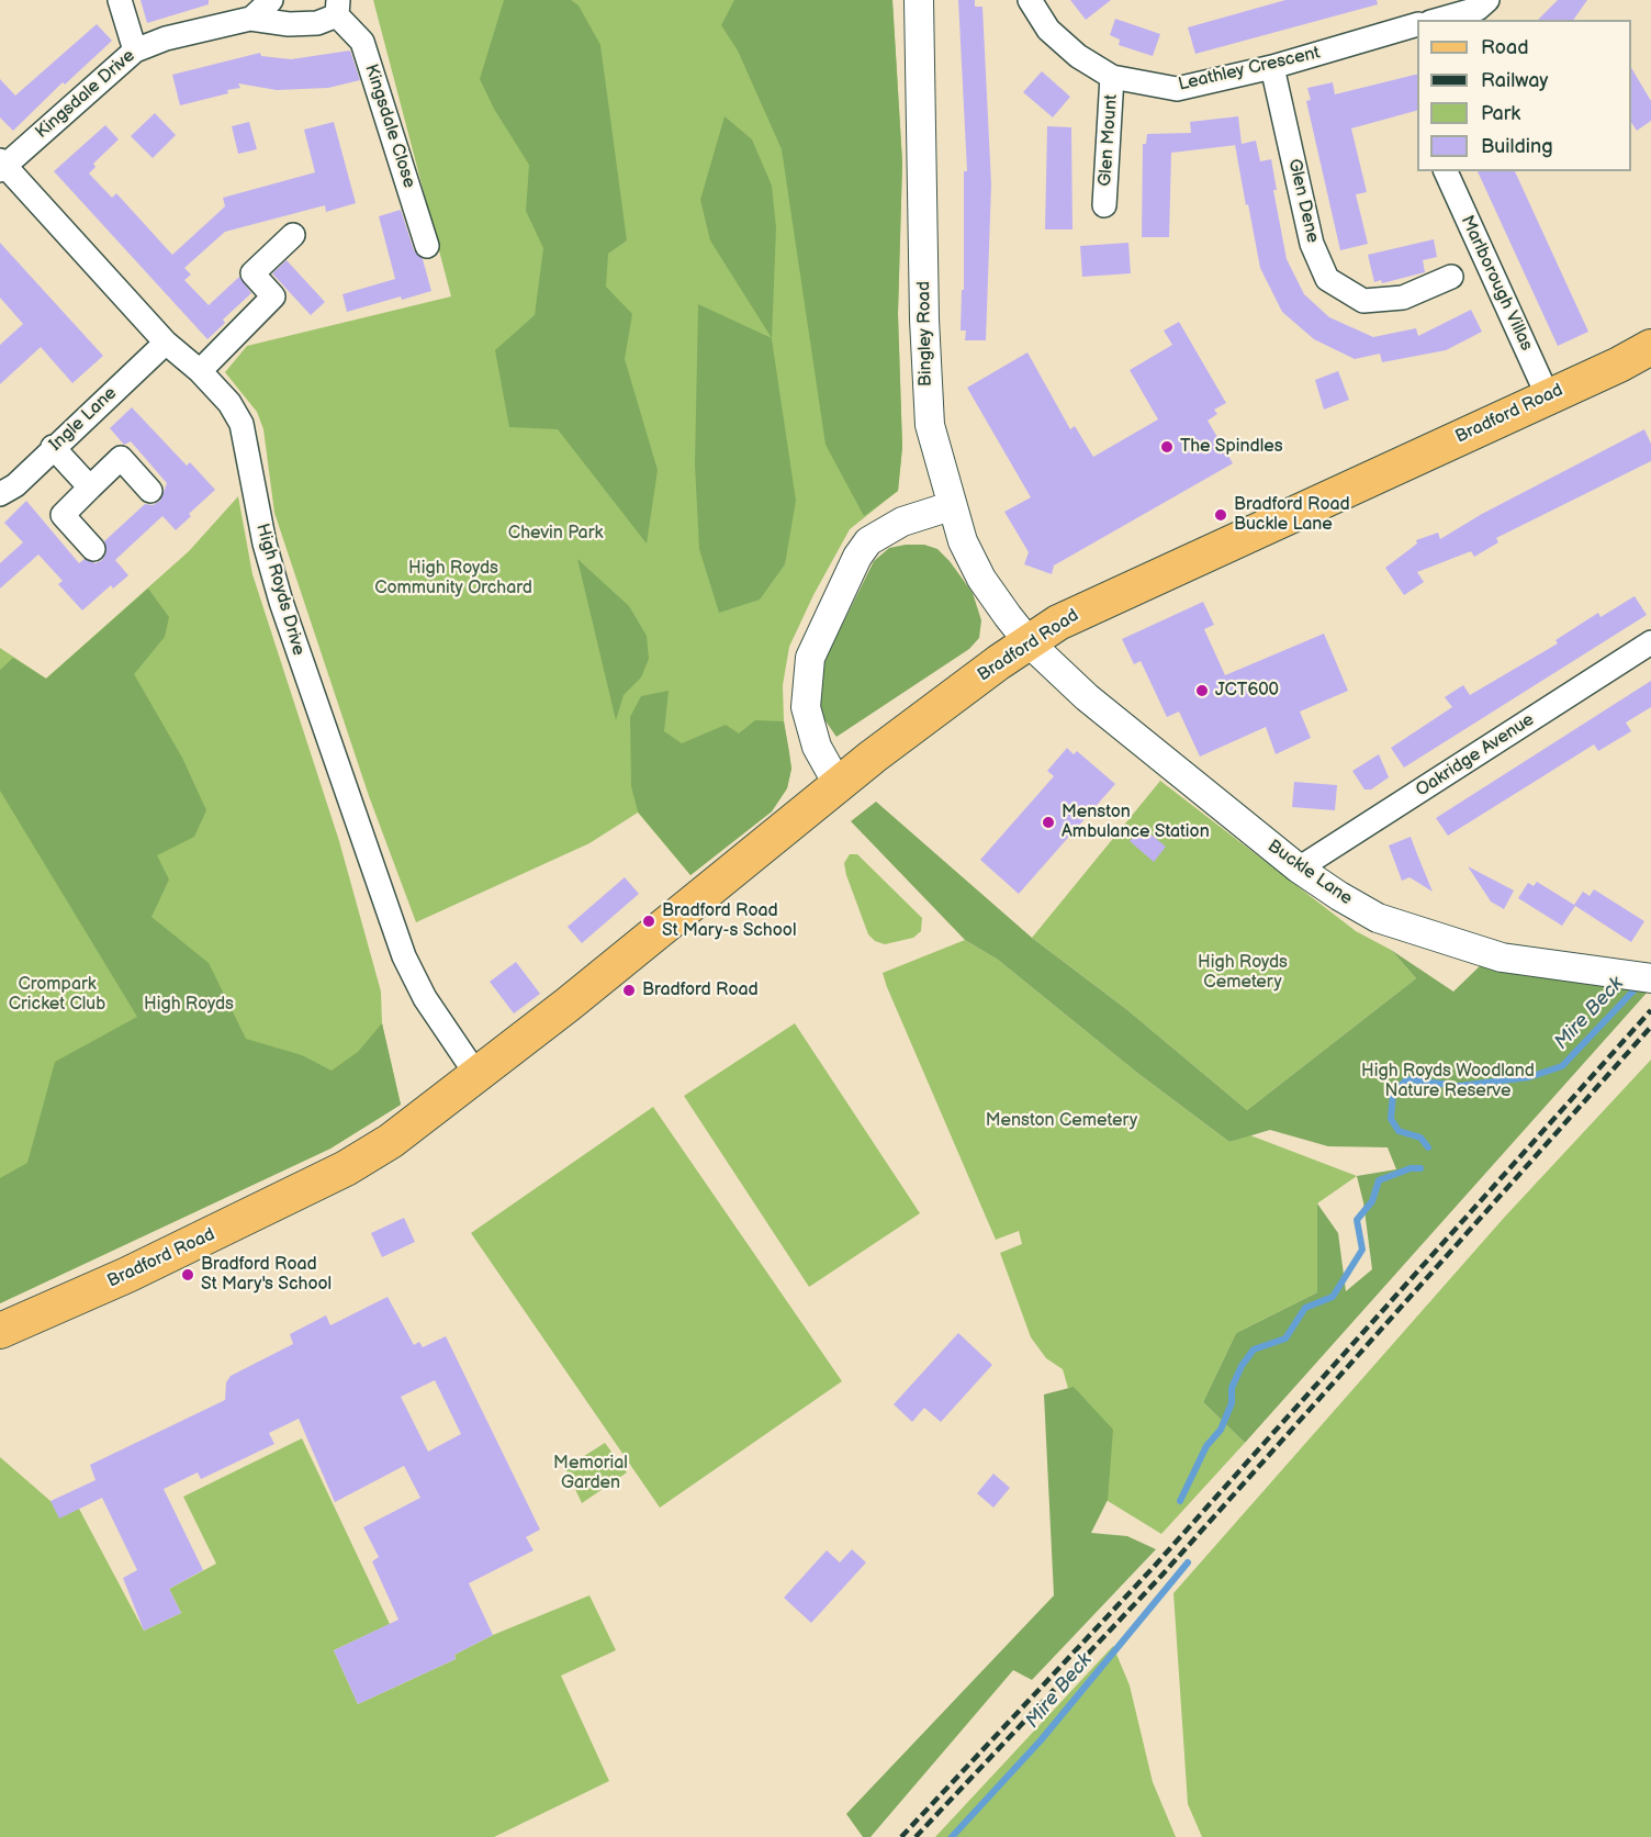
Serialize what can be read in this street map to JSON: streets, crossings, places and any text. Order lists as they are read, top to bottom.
{
  "streets": {
    "main road": ["Bradford Road"],
    "street": [
      "Leathley Crescent",
      "Kingsdale Drive",
      "Kingsdale Close",
      "Glen Mount",
      "Glen Dene",
      "Marlborough Villas",
      "Bingley Road",
      "Ingle Lane",
      "High Royds Drive",
      "Oakridge Avenue",
      "Buckle Lane"
    ]
  },
  "crossings": [
    ["Leathley Crescent", "Glen Mount"],
    ["Leathley Crescent", "Glen Dene"],
    ["Kingsdale Drive", "Kingsdale Close"],
    ["Kingsdale Drive", "High Royds Drive"],
    ["Marlborough Villas", "Bradford Road"],
    ["Bingley Road", "Bradford Road"],
    ["Bingley Road", "Buckle Lane"],
    ["Bradford Road", "High Royds Drive"],
    ["Bradford Road", "Buckle Lane"],
    ["Ingle Lane", "High Royds Drive"],
    ["Oakridge Avenue", "Buckle Lane"]
  ],
  "water": ["Mire Beck"],
  "parks": [
    "Chevin Park",
    "High Royds Community Orchard",
    "High Royds Cemetery",
    "Crompark Cricket Club",
    "High Royds",
    "High Royds Woodland Nature Reserve",
    "Menston Cemetery",
    "Memorial Garden"
  ],
  "places": [
    "The Spindles",
    "Bradford Road Buckle Lane",
    "JCT600",
    "Menston Ambulance Station",
    "Bradford Road St Mary-s School",
    "Bradford Road",
    "Bradford Road St Mary's School"
  ],
  "legend": [
    "Road",
    "Railway",
    "Park",
    "Building"
  ]
}
